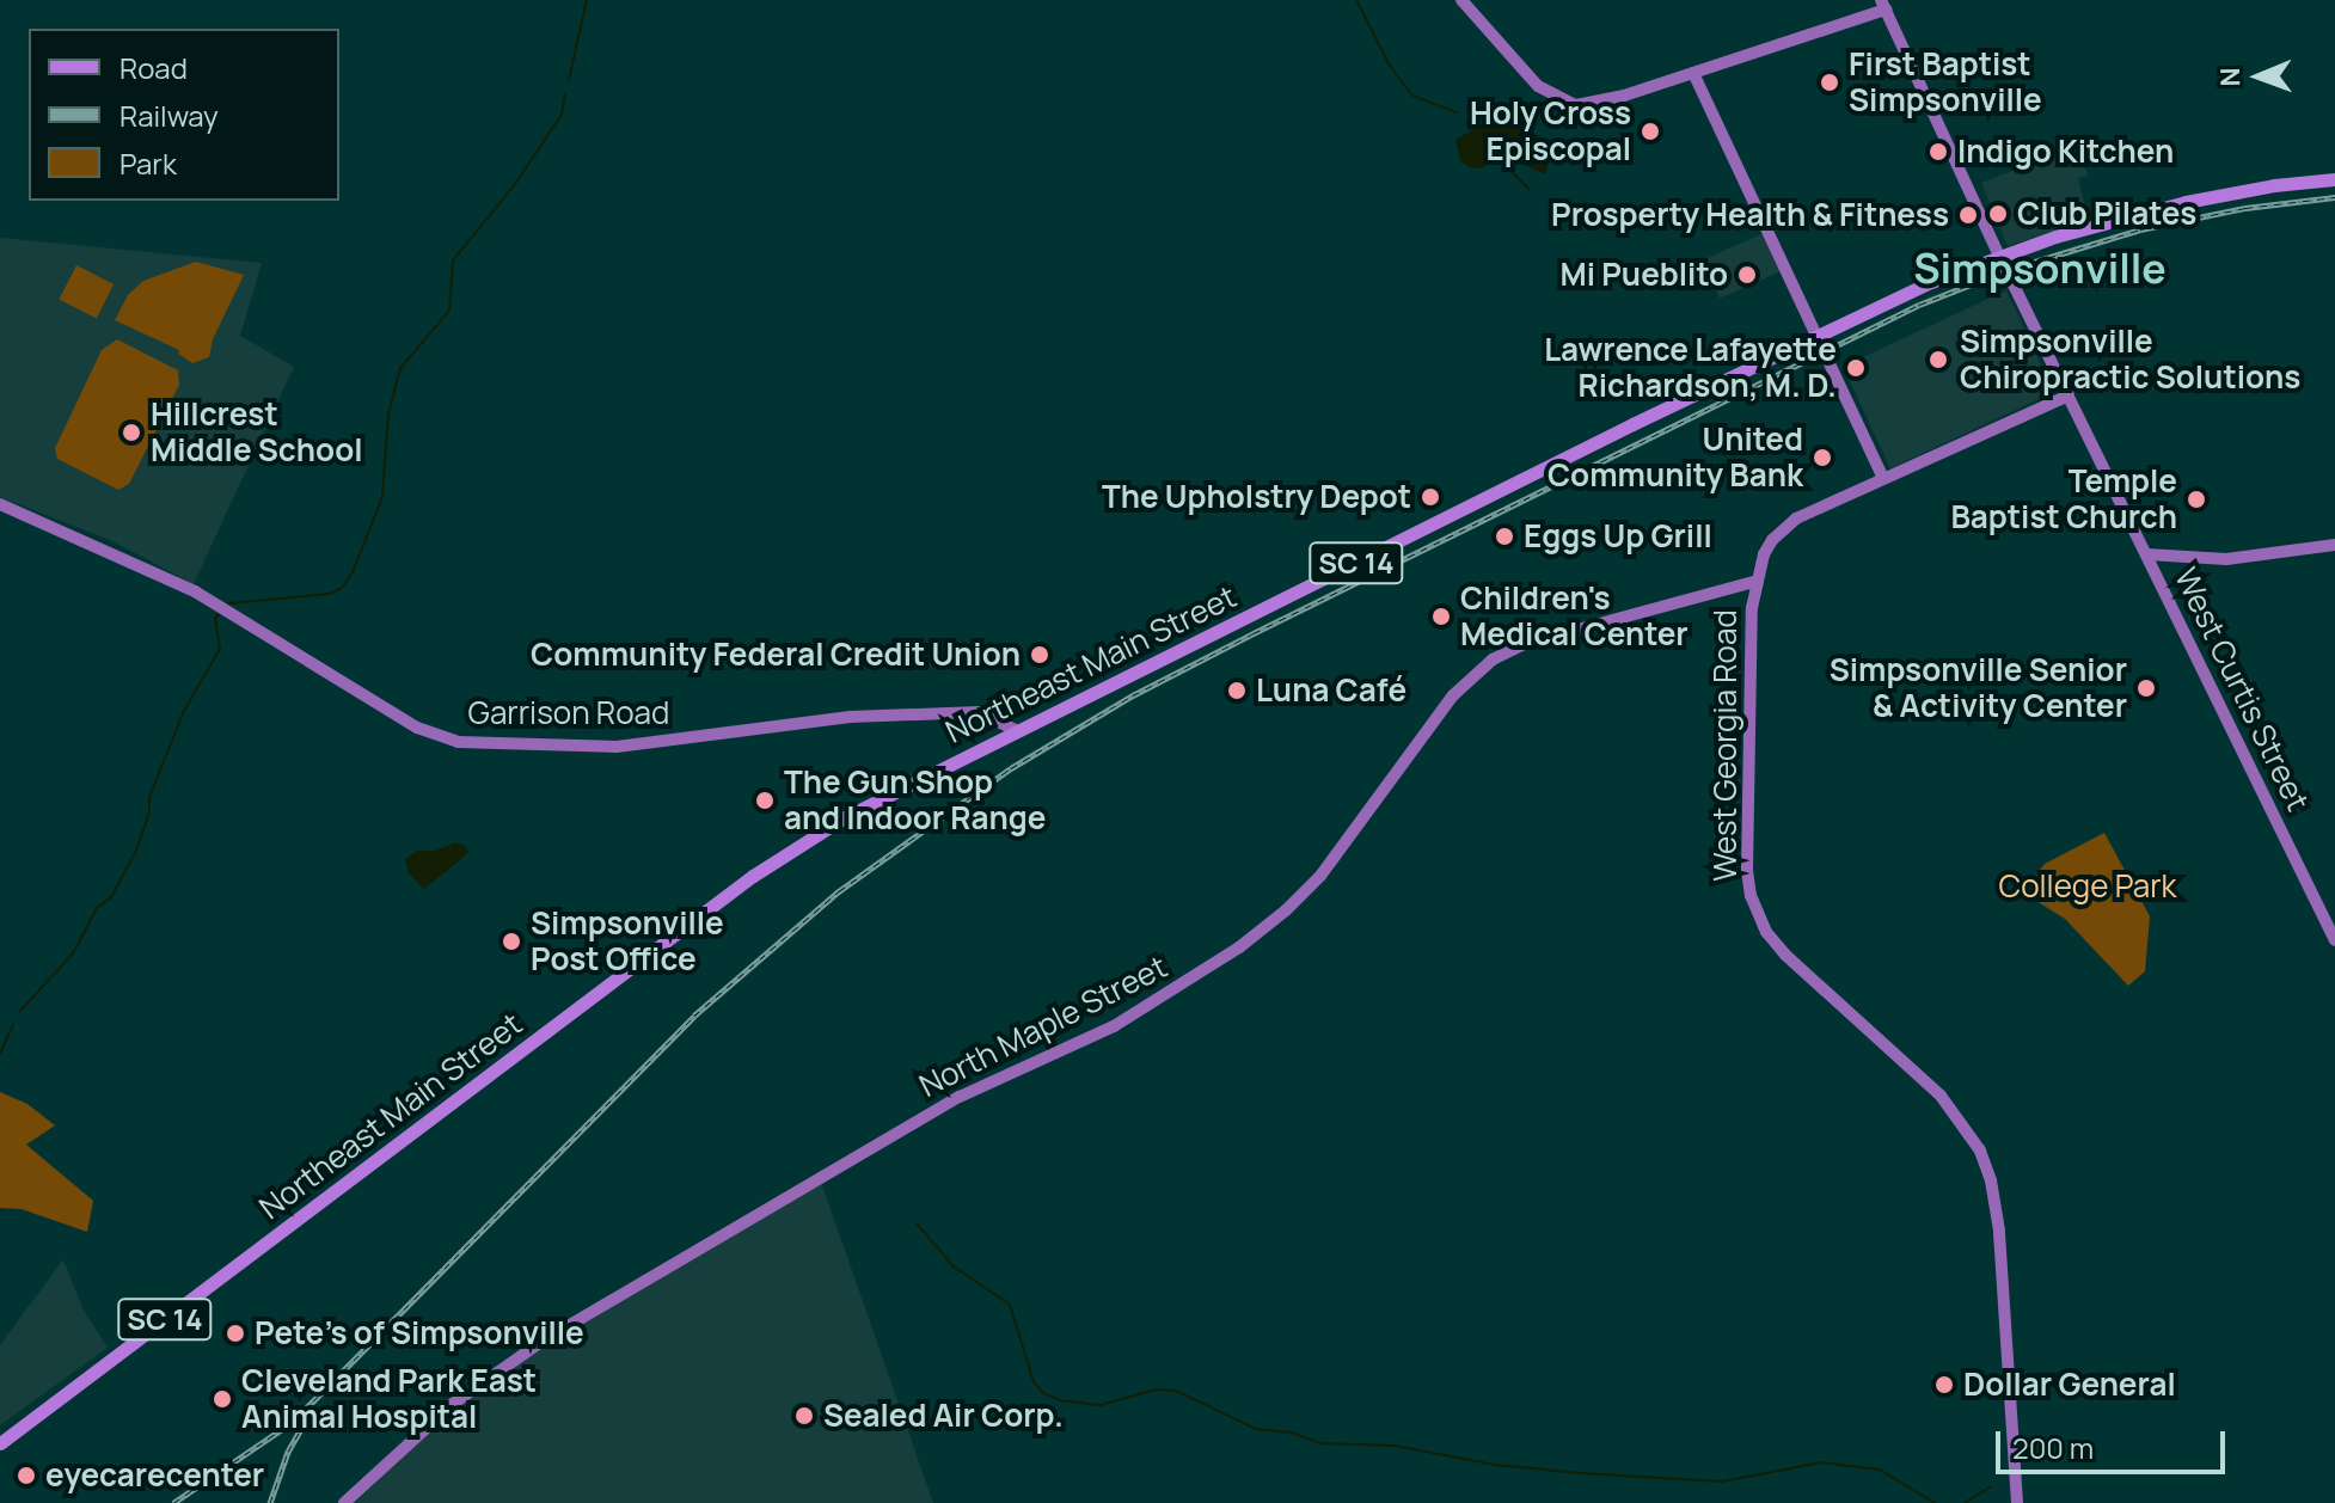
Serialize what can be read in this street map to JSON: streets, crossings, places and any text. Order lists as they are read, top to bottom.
{
  "streets": {
    "main road": ["SC 14", "Northeast Main Street"],
    "street": [
      "West Curtis Street",
      "Garrison Road",
      "West Georgia Road",
      "North Maple Street"
    ]
  },
  "crossings": [
    ["SC 14", "Northeast Main Street"],
    ["SC 14", "West Curtis Street"],
    ["Northeast Main Street", "West Curtis Street"],
    ["Northeast Main Street", "Garrison Road"],
    ["West Georgia Road", "North Maple Street"]
  ],
  "districts": ["Simpsonville"],
  "parks": ["College Park"],
  "places": [
    "First Baptist Simpsonville",
    "Holy Cross Episcopal",
    "Indigo Kitchen",
    "Club Pilates",
    "Prosperty Health & Fitness",
    "Mi Pueblito",
    "Simpsonville Chiropractic Solutions",
    "Lawrence Lafayette Richardson, M. D.",
    "Hillcrest Middle School",
    "United Community Bank",
    "The Upholstry Depot",
    "Temple Baptist Church",
    "Eggs Up Grill",
    "Children's Medical Center",
    "Community Federal Credit Union",
    "Simpsonville Senior & Activity Center",
    "Luna Café",
    "The Gun Shop and Indoor Range",
    "Simpsonville Post Office",
    "Pete's of Simpsonville",
    "Dollar General",
    "Cleveland Park East Animal Hospital",
    "Sealed Air Corp.",
    "eyecarecenter"
  ],
  "legend": ["Road", "Railway", "Park"],
  "scale_bar": "200 m",
  "north": "left"
}
